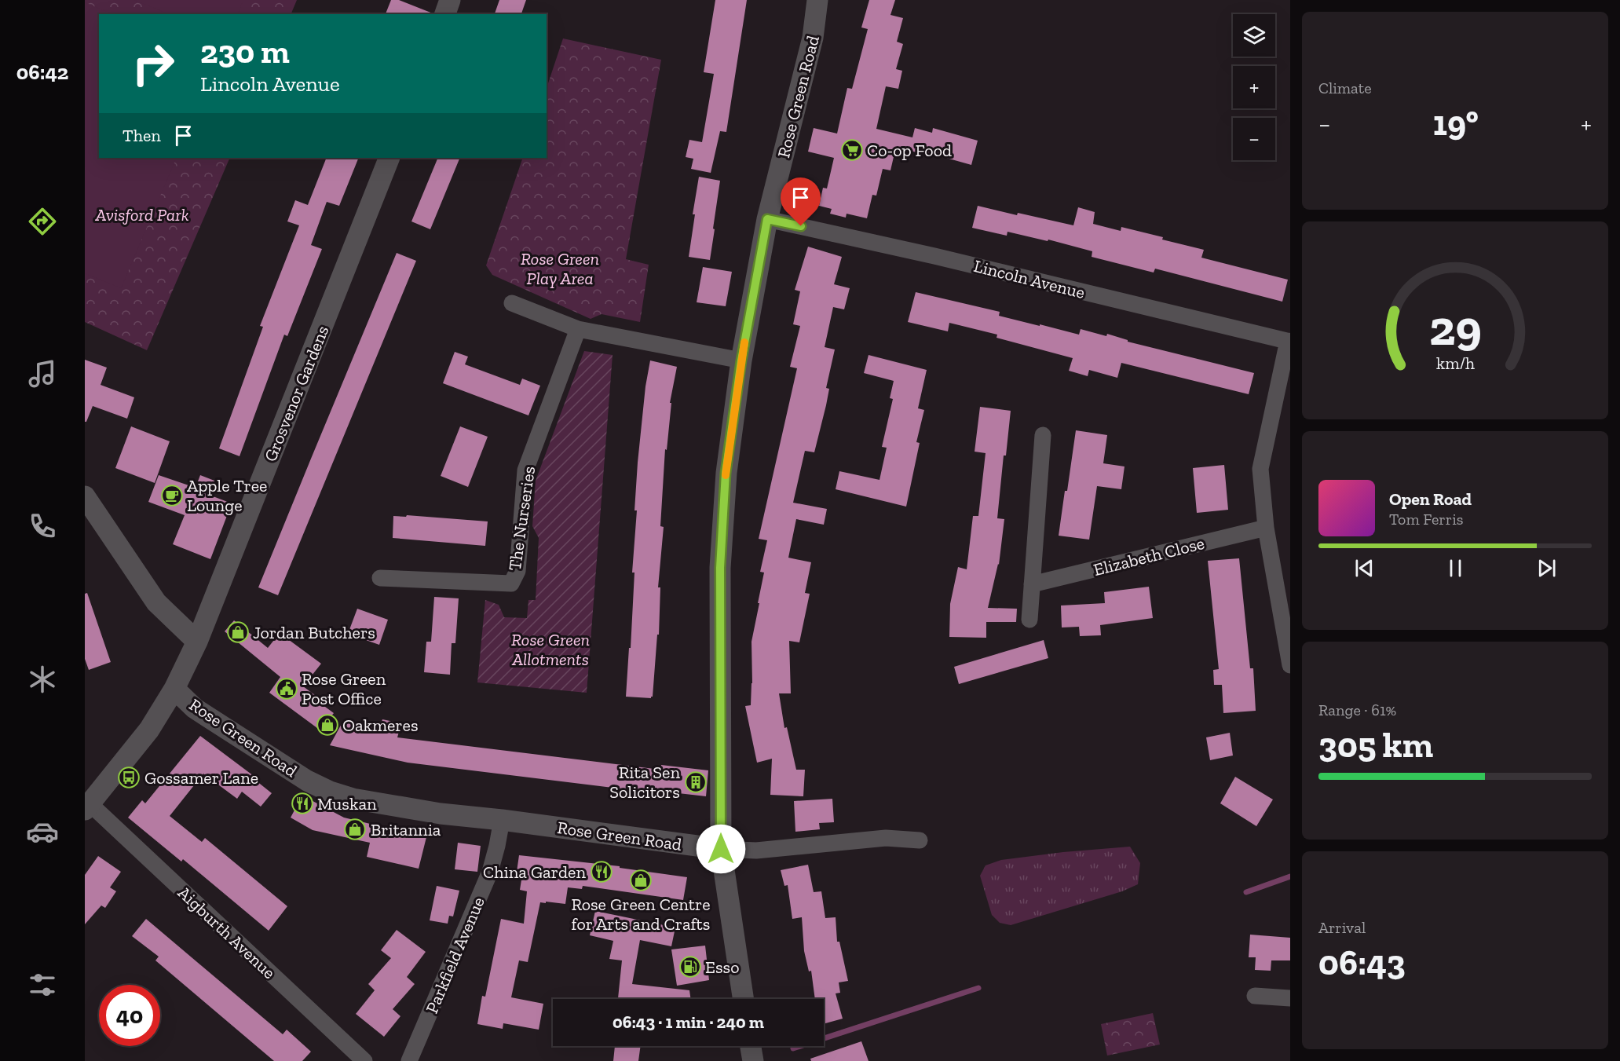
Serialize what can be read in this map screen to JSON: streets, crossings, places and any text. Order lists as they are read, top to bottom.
{
  "streets": {
    "street": [
      "Rose Green Road",
      "Lincoln Avenue",
      "Grosvenor Gardens",
      "The Nurseries",
      "Elizabeth Close",
      "Aigburth Avenue",
      "Parkfield Avenue"
    ]
  },
  "crossings": [
    ["Rose Green Road", "Lincoln Avenue"],
    ["Rose Green Road", "Grosvenor Gardens"],
    ["Rose Green Road", "Parkfield Avenue"],
    ["Grosvenor Gardens", "Aigburth Avenue"]
  ],
  "parks": ["Avisford Park", "Rose Green Play Area", "Rose Green Allotments"],
  "places": {
    "supermarket": ["Co-op Food"],
    "cafe": ["Apple Tree Lounge"],
    "shop": [
      "Jordan Butchers",
      "Oakmeres",
      "Britannia",
      "Rose Green Centre for Arts and Crafts"
    ],
    "public building": ["Rose Green Post Office"],
    "bus stop": ["Gossamer Lane"],
    "building": ["Rita Sen Solicitors"],
    "restaurant": ["Muskan", "China Garden"],
    "fuel station": ["Esso"]
  },
  "page": {
    "tabs": "06:42",
    "tile": [
      "Climate",
      ["Range · 61%", "305 km"],
      ["Arrival", "06:43"]
    ],
    "map_buttons": ["+", "−"],
    "turn": ["230 m", "Lincoln Avenue"],
    "heat": ["−", "19°", "+"],
    "then": "Then",
    "song": ["Open Road", "Tom Ferris"],
    "limit": "40",
    "trip": "06:43 · 1 min · 240 m",
    "gauge": ["29", "km/h"]
  }
}
